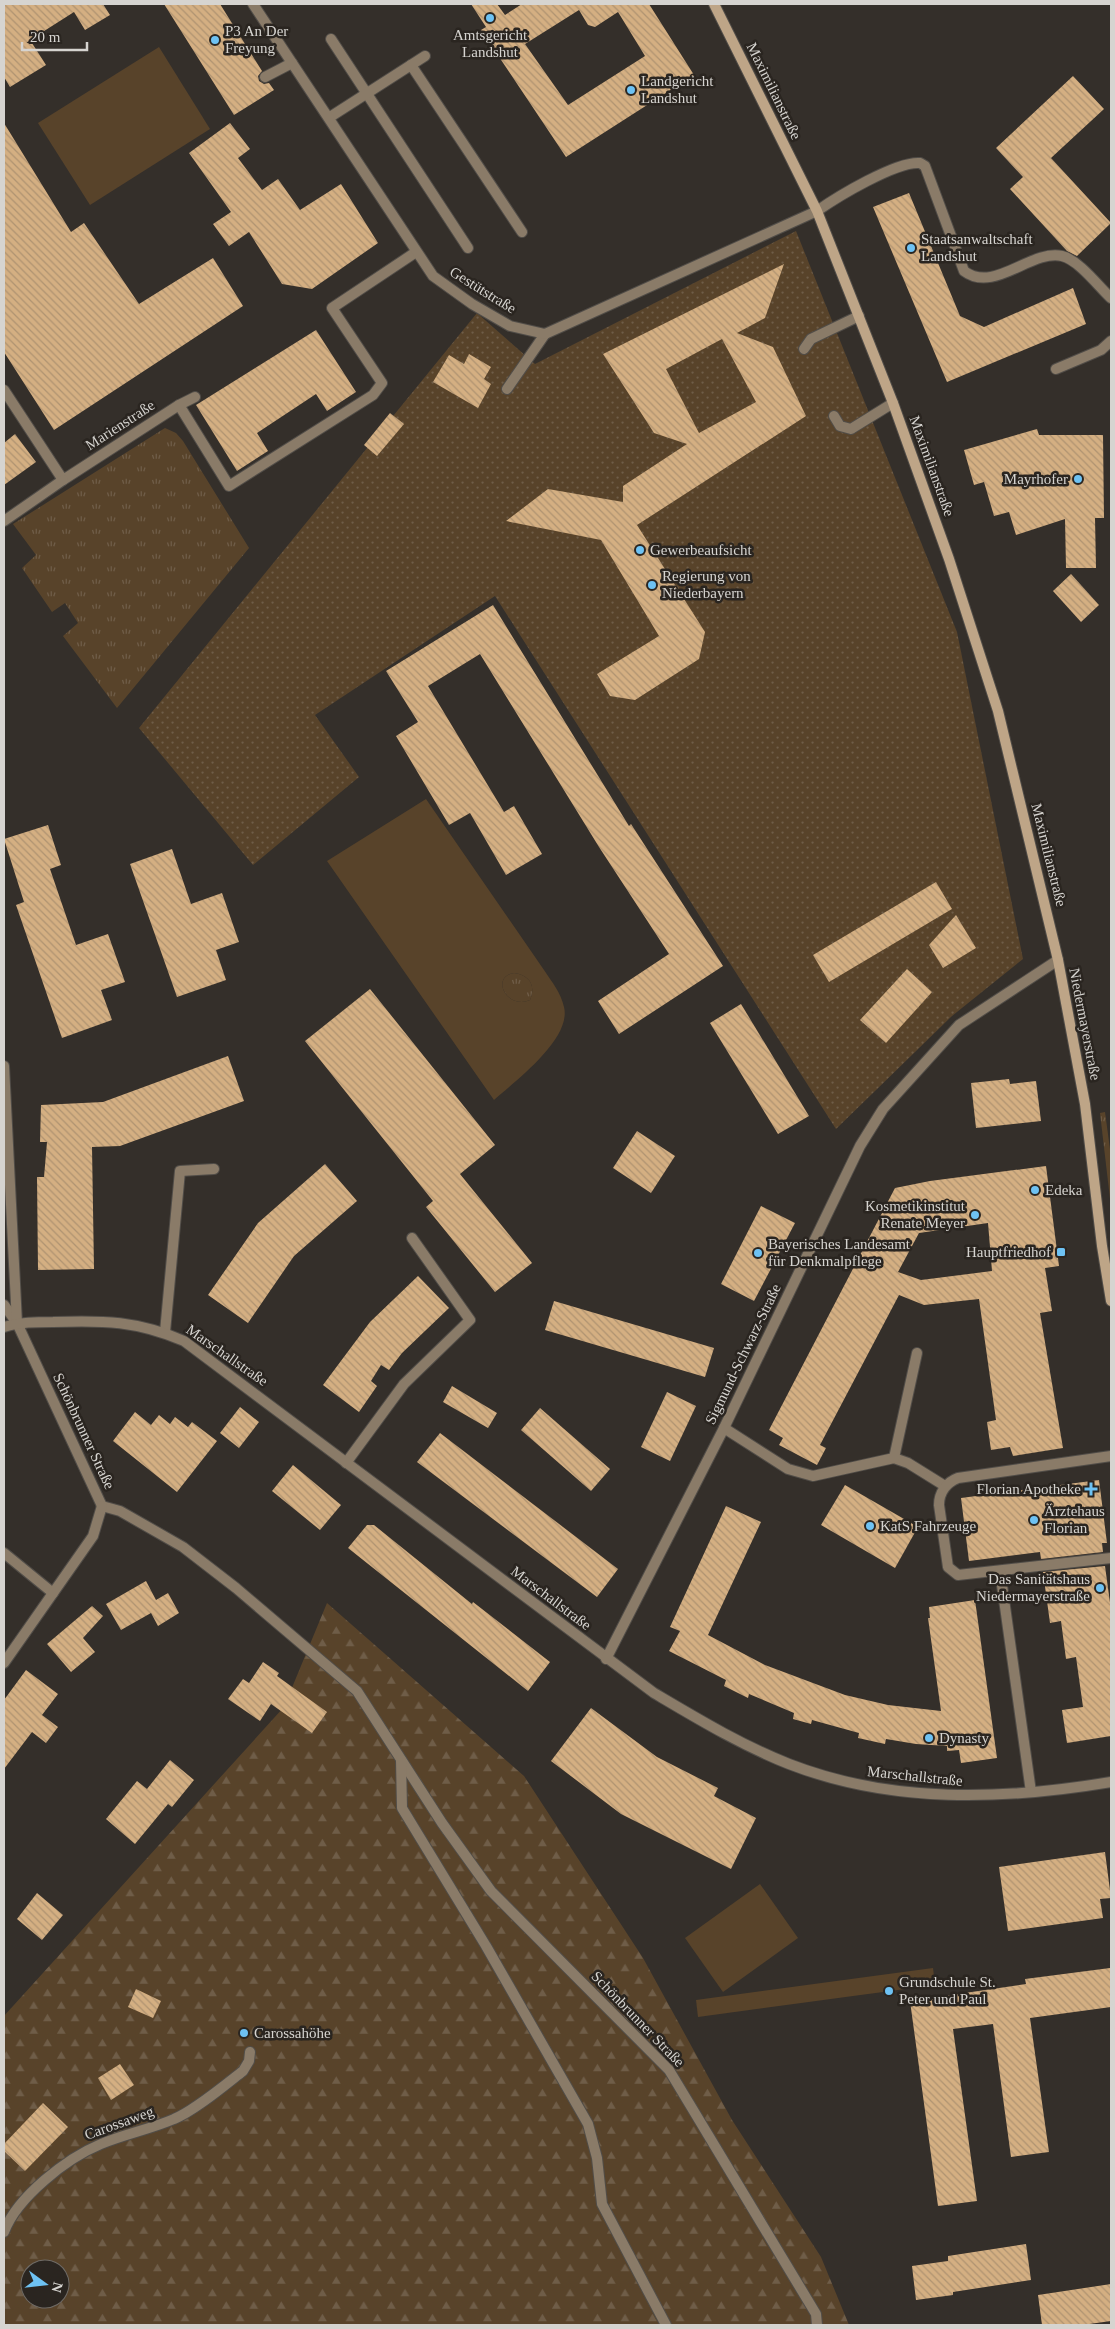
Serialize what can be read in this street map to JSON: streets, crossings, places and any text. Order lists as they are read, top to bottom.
{
  "streets": {
    "main road": ["Maximilianstraße", "Niedermayerstraße"],
    "street": [
      "Gestütstraße",
      "Marienstraße",
      "Sigmund-Schwarz-Straße",
      "Marschallstraße",
      "Schönbrunner Straße",
      "Carossaweg"
    ]
  },
  "crossings": [
    ["Maximilianstraße", "Niedermayerstraße"],
    ["Maximilianstraße", "Sigmund-Schwarz-Straße"],
    ["Niedermayerstraße", "Sigmund-Schwarz-Straße"],
    ["Sigmund-Schwarz-Straße", "Marschallstraße"],
    ["Marschallstraße", "Schönbrunner Straße"]
  ],
  "places": {
    "other": [
      "Amtsgericht Landshut",
      "P3 An Der Freyung",
      "Landgericht Landshut",
      "Staatsanwaltschaft Landshut",
      "Mayrhofer",
      "Gewerbeaufsicht",
      "Regierung von Niederbayern",
      "Edeka",
      "Kosmetikinstitut Renate Meyer",
      "Bayerisches Landesamt für Denkmalpflege",
      "Ärztehaus Florian",
      "KatS Fahrzeuge",
      "Das Sanitätshaus Niedermayerstraße",
      "Dynasty",
      "Grundschule St. Peter und Paul",
      "Carossahöhe"
    ],
    "transit": ["Hauptfriedhof"],
    "health": ["Florian Apotheke"]
  },
  "scale_bar": "20 m",
  "north": "right"
}
